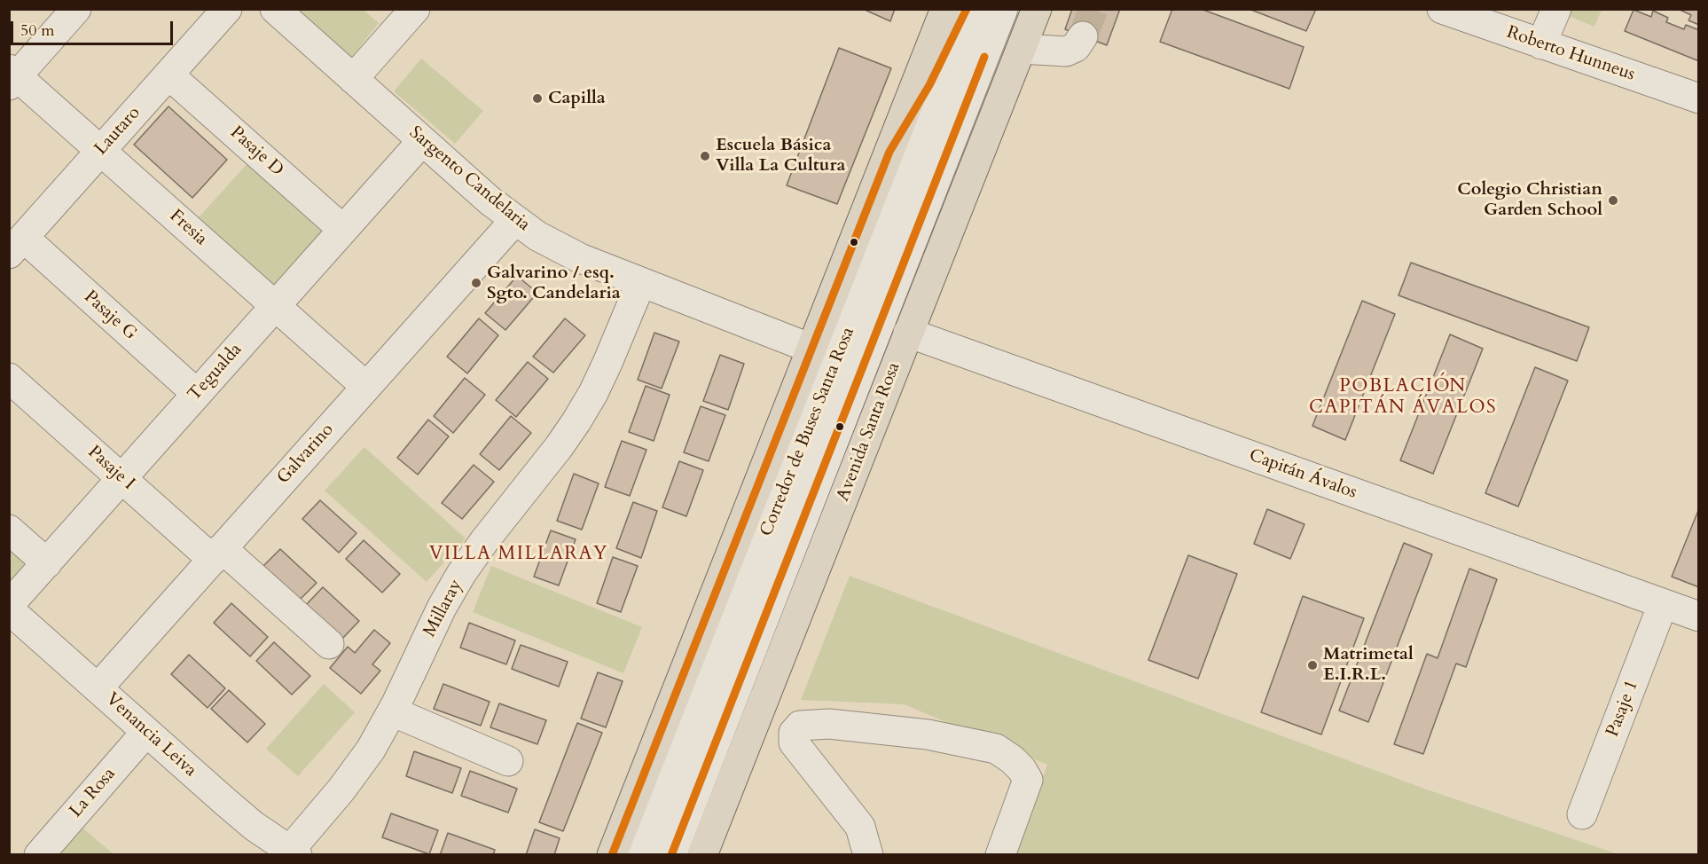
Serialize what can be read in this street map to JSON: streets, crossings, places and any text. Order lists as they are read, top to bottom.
{
  "streets": {
    "main road": ["Avenida Santa Rosa"],
    "street": [
      "Roberto Hunneus",
      "Lautaro",
      "Pasaje D",
      "Sargento Candelaria",
      "Fresia",
      "Pasaje G",
      "Tegualda",
      "Corredor de Buses Santa Rosa",
      "Galvarino",
      "Pasaje I",
      "Capitán Ávalos",
      "Millaray",
      "Pasaje 1",
      "Venancia Leiva",
      "La Rosa"
    ]
  },
  "crossings": [
    ["Lautaro", "Pasaje D"],
    ["Lautaro", "Fresia"],
    ["Lautaro", "Pasaje G"],
    ["Pasaje D", "Tegualda"],
    ["Sargento Candelaria", "Tegualda"],
    ["Sargento Candelaria", "Galvarino"],
    ["Sargento Candelaria", "Millaray"],
    ["Fresia", "Tegualda"],
    ["Fresia", "Galvarino"],
    ["Pasaje G", "Tegualda"],
    ["Tegualda", "Pasaje I"],
    ["Avenida Santa Rosa", "Capitán Ávalos"],
    ["Galvarino", "Pasaje I"],
    ["Galvarino", "Venancia Leiva"],
    ["Capitán Ávalos", "Pasaje 1"],
    ["Millaray", "Venancia Leiva"],
    ["Venancia Leiva", "La Rosa"]
  ],
  "districts": ["POBLACIÓN CAPITÁN ÁVALOS", "VILLA MILLARAY"],
  "places": [
    "Capilla",
    "Escuela Básica Villa La Cultura",
    "Colegio Christian Garden School",
    "Galvarino / esq. Sgto. Candelaria",
    "Matrimetal E.I.R.L."
  ],
  "scale_bar": "50 m"
}
